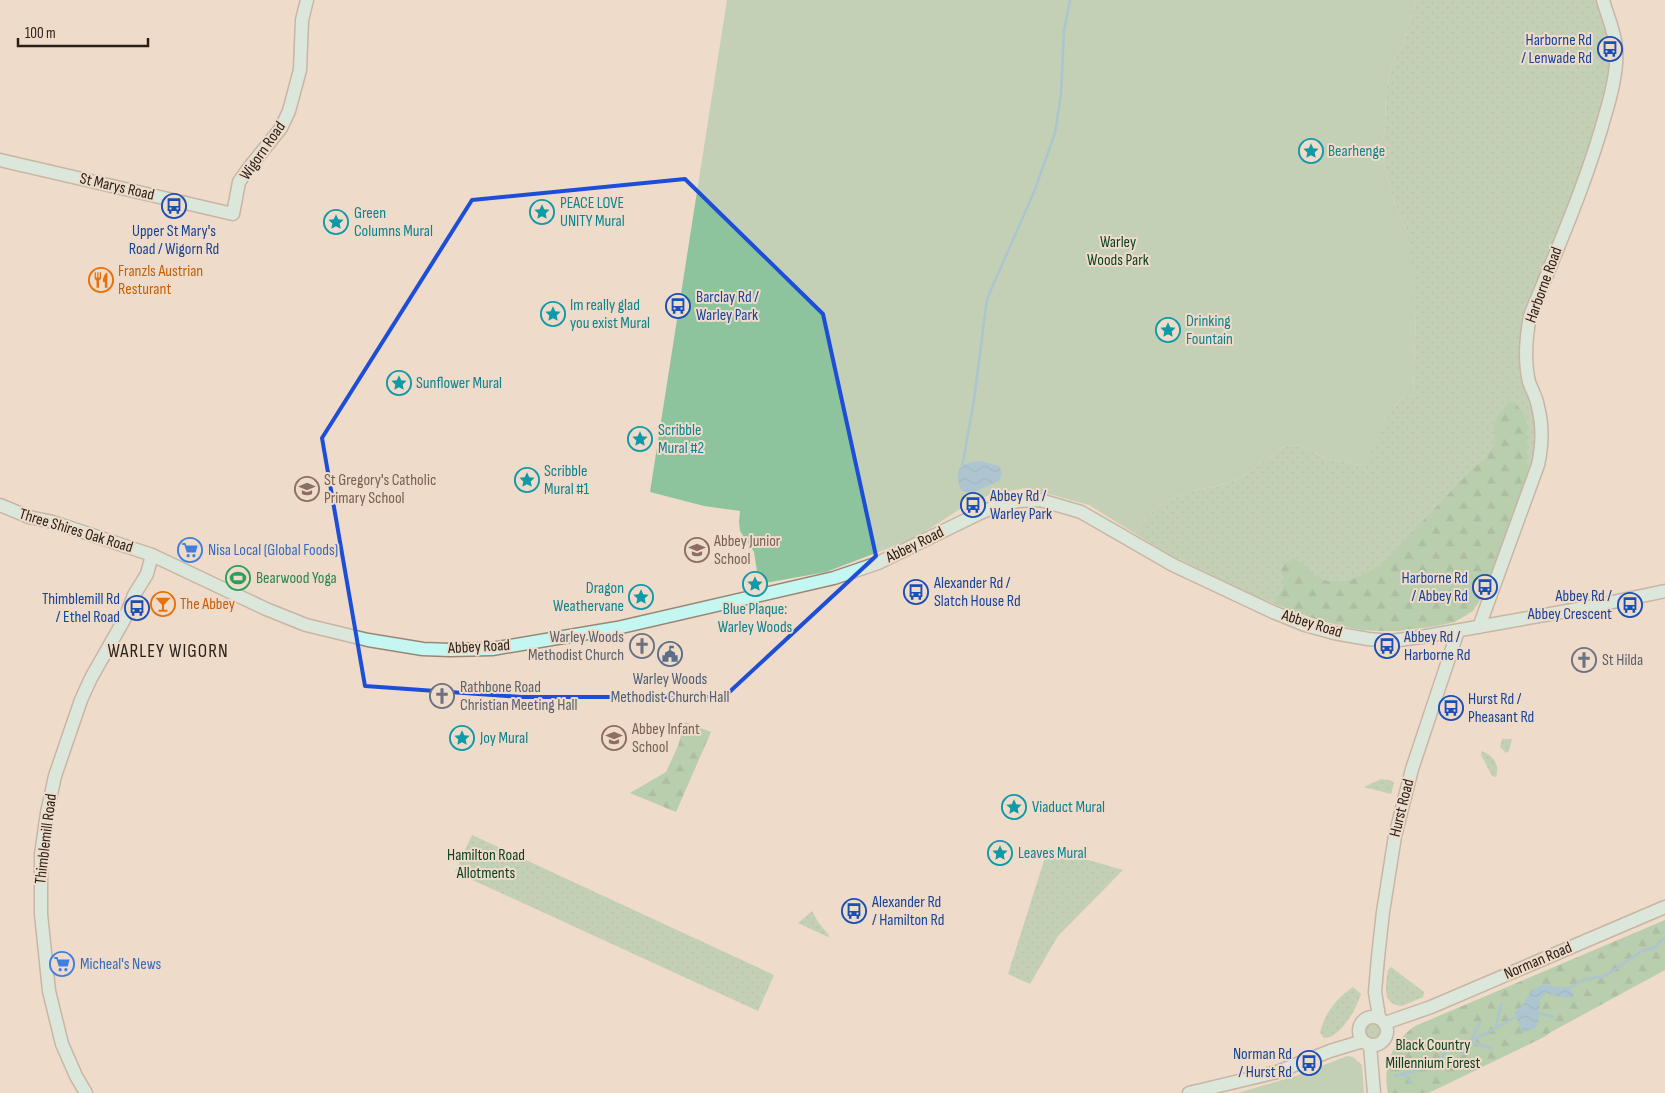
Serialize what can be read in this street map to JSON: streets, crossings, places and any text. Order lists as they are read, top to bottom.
{
  "streets": {
    "street": [
      "Wigorn Road",
      "St Marys Road",
      "Harborne Road",
      "Three Shires Oak Road",
      "Abbey Road",
      "Hurst Road",
      "Thimblemill Road",
      "Norman Road"
    ]
  },
  "crossings": [
    ["Wigorn Road", "St Marys Road"],
    ["Harborne Road", "Abbey Road"],
    ["Three Shires Oak Road", "Abbey Road"],
    ["Three Shires Oak Road", "Thimblemill Road"],
    ["Abbey Road", "Hurst Road"],
    ["Abbey Road", "Thimblemill Road"],
    ["Hurst Road", "Norman Road"]
  ],
  "districts": ["WARLEY WIGORN"],
  "parks": ["Warley Woods Park", "Hamilton Road Allotments", "Black Country Millennium Forest"],
  "places": {
    "bus stop": [
      "Harborne Rd / Lenwade Rd",
      "Upper St Mary's Road / Wigorn Rd",
      "Barclay Rd / Warley Park",
      "Abbey Rd / Warley Park",
      "Harborne Rd / Abbey Rd",
      "Alexander Rd / Slatch House Rd",
      "Abbey Rd / Abbey Crescent",
      "Thimblemill Rd / Ethel Road",
      "Abbey Rd / Harborne Rd",
      "Hurst Rd / Pheasant Rd",
      "Alexander Rd / Hamilton Rd",
      "Norman Rd / Hurst Rd"
    ],
    "place": [
      "Bearhenge",
      "PEACE LOVE UNITY Mural",
      "Green Columns Mural",
      "Im really glad you exist Mural",
      "Drinking Fountain",
      "Sunflower Mural",
      "Scribble Mural #2",
      "Scribble Mural #1",
      "Blue Plaque: Warley Woods",
      "Dragon Weathervane",
      "Joy Mural",
      "Viaduct Mural",
      "Leaves Mural"
    ],
    "restaurant": ["Franzls Austrian Resturant"],
    "school or university": ["St Gregory's Catholic Primary School", "Abbey Junior School", "Abbey Infant School"],
    "supermarket": ["Nisa Local (Global Foods)", "Micheal's News"],
    "sports": ["Bearwood Yoga"],
    "bar": ["The Abbey"],
    "church": ["Warley Woods Methodist Church", "St Hilda", "Rathbone Road Christian Meeting Hall"],
    "public building": ["Warley Woods Methodist Church Hall"]
  },
  "scale_bar": "100 m"
}
